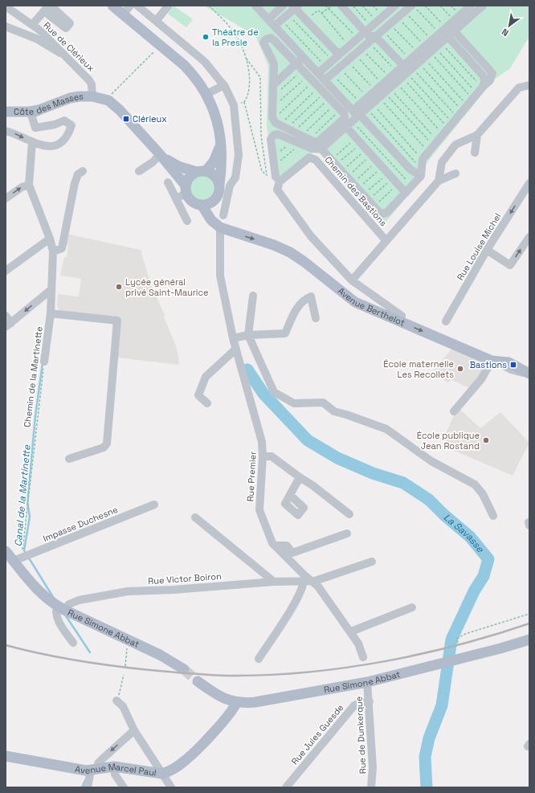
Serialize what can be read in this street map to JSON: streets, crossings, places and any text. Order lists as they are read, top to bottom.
{
  "streets": {
    "main road": [
      "Côte des Masses",
      "Avenue Berthelot",
      "Rue Simone Abbat",
      "Avenue Marcel Paul"
    ],
    "street": [
      "Rue de Clérieux",
      "Chemin des Bastions",
      "Rue Louise Michel",
      "Chemin de la Martinette",
      "Rue Premier",
      "Impasse Duchesne",
      "Rue Victor Boiron",
      "Rue Jules Guesde",
      "Rue de Dunkerque"
    ]
  },
  "crossings": [
    ["Rue de Clérieux", "Côte des Masses"],
    ["Chemin des Bastions", "Avenue Berthelot"],
    ["Avenue Berthelot", "Rue Premier"],
    ["Chemin de la Martinette", "Impasse Duchesne"],
    ["Chemin de la Martinette", "Rue Simone Abbat"],
    ["Rue Premier", "Rue Victor Boiron"],
    ["Impasse Duchesne", "Rue Simone Abbat"],
    ["Rue Victor Boiron", "Rue Simone Abbat"],
    ["Rue Simone Abbat", "Rue de Dunkerque"],
    ["Rue Simone Abbat", "Avenue Marcel Paul"],
    ["Rue Jules Guesde", "Rue de Dunkerque"]
  ],
  "one_way": ["Rue Louise Michel", "Avenue Berthelot"],
  "water": ["Canal de la Martinette", "La Savasse"],
  "places": {
    "other": [
      "Théatre de la Presle",
      "Lycée général privé Saint-Maurice",
      "École maternelle Les Recollets",
      "École publique Jean Rostand"
    ],
    "transit": ["Clérieux", "Bastions"]
  },
  "north": "bottom left"
}
